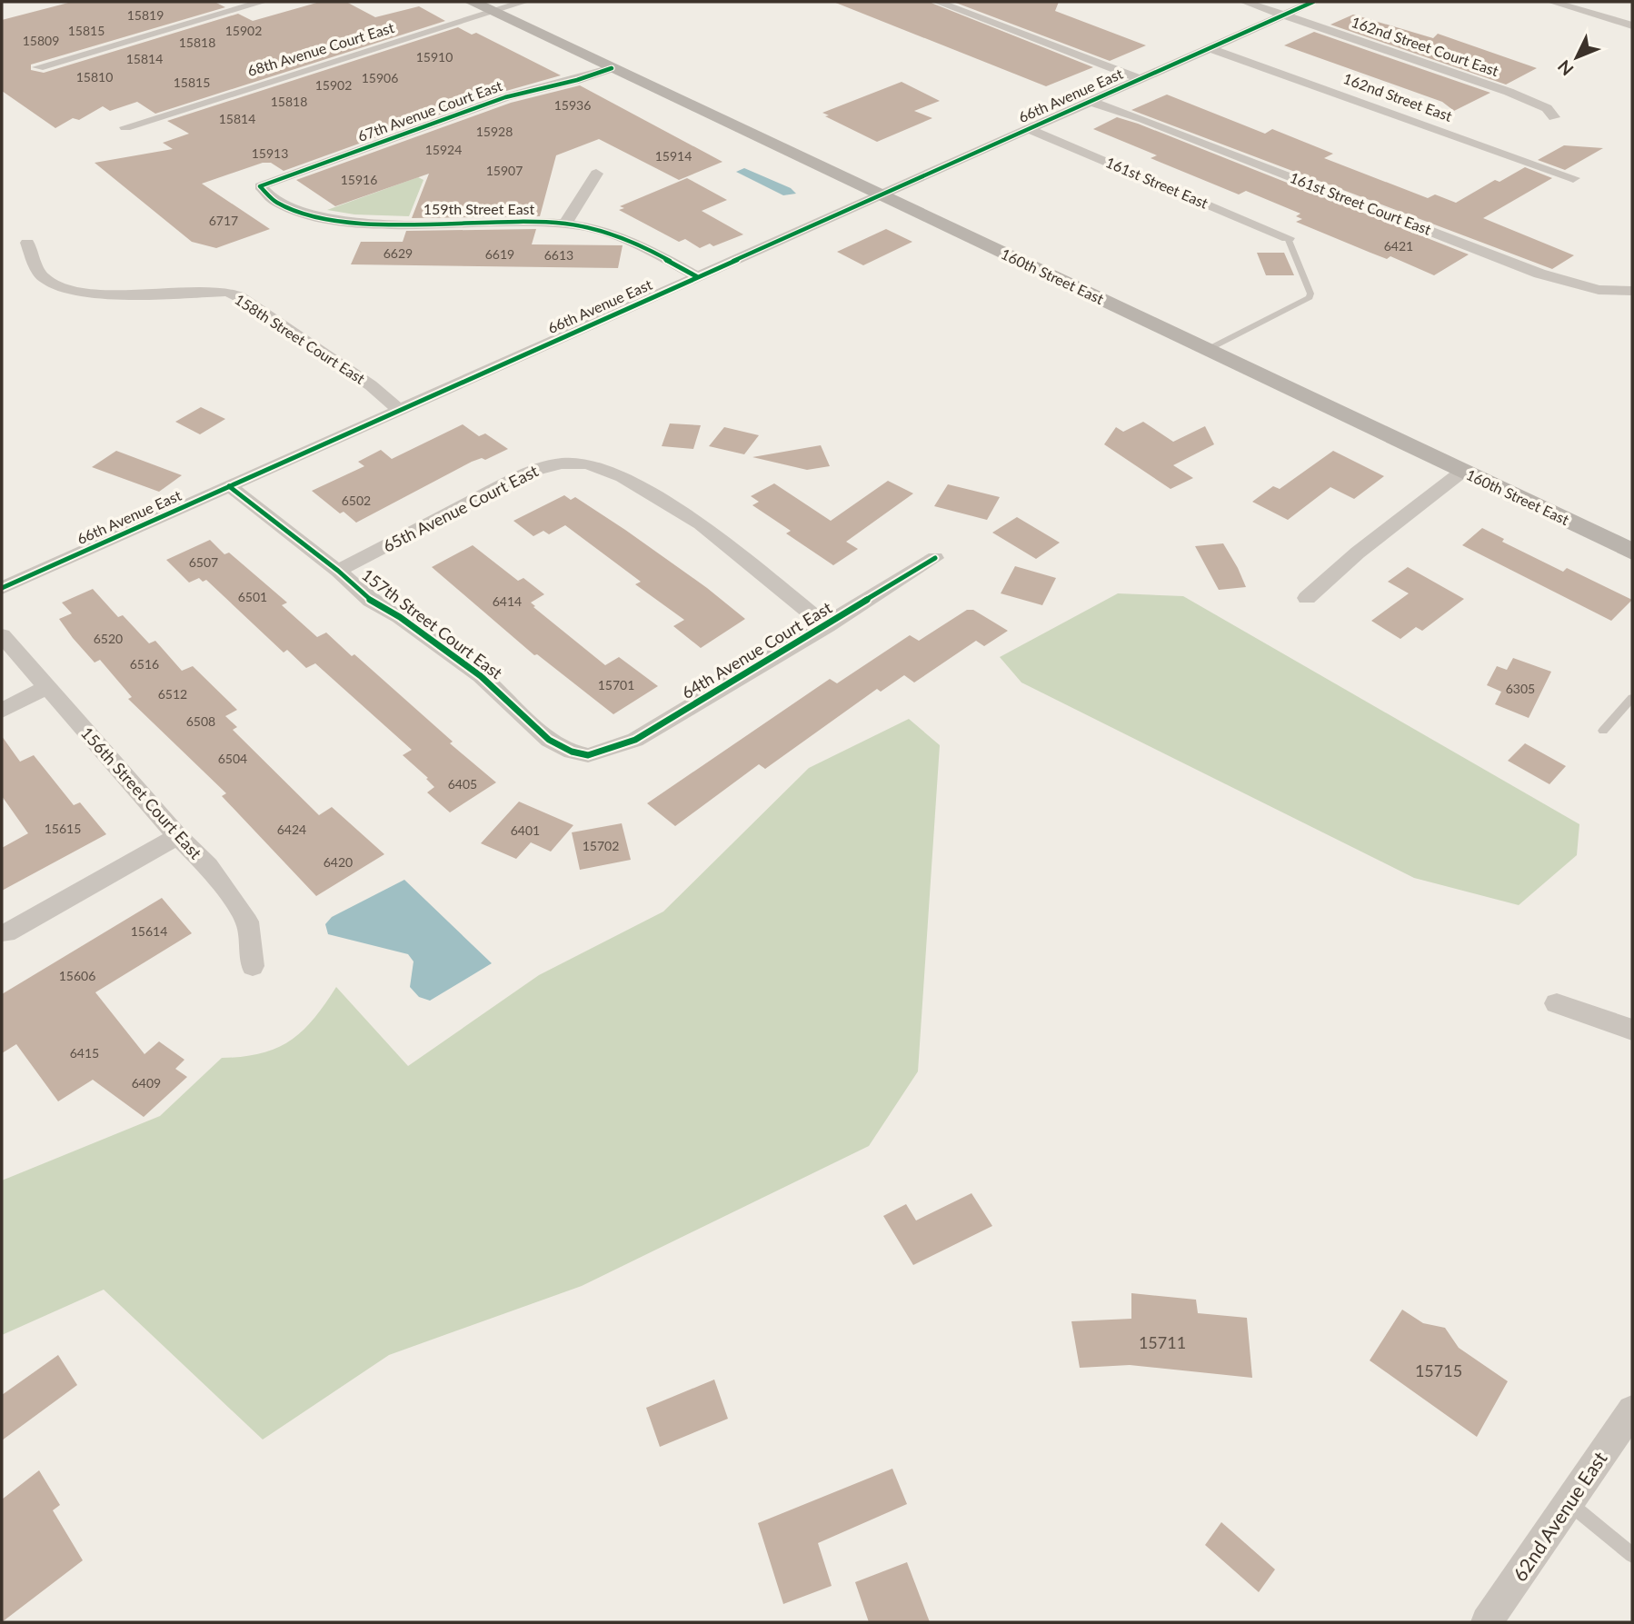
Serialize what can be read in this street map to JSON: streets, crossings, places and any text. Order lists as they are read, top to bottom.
{
  "streets": {
    "main road": ["160th Street East"],
    "street": [
      "162nd Street Court East",
      "68th Avenue Court East",
      "66th Avenue East",
      "162nd Street East",
      "67th Avenue Court East",
      "161st Street East",
      "161st Street Court East",
      "159th Street East",
      "158th Street Court East",
      "65th Avenue Court East",
      "157th Street Court East",
      "64th Avenue Court East",
      "156th Street Court East",
      "62nd Avenue East"
    ]
  },
  "crossings": [
    ["162nd Street Court East", "66th Avenue East"],
    ["68th Avenue Court East", "160th Street East"],
    ["66th Avenue East", "162nd Street East"],
    ["66th Avenue East", "161st Street East"],
    ["66th Avenue East", "161st Street Court East"],
    ["66th Avenue East", "159th Street East"],
    ["66th Avenue East", "160th Street East"],
    ["66th Avenue East", "158th Street Court East"],
    ["66th Avenue East", "157th Street Court East"],
    ["67th Avenue Court East", "159th Street East"],
    ["67th Avenue Court East", "160th Street East"],
    ["65th Avenue Court East", "157th Street Court East"],
    ["65th Avenue Court East", "64th Avenue Court East"],
    ["157th Street Court East", "64th Avenue Court East"]
  ],
  "house_numbers": [
    "15819",
    "15815",
    "15902",
    "15809",
    "15818",
    "15910",
    "15814",
    "15810",
    "15906",
    "15815",
    "15902",
    "15818",
    "15936",
    "15814",
    "15928",
    "15924",
    "15913",
    "15914",
    "15907",
    "15916",
    "6717",
    "6421",
    "6629",
    "6619",
    "6613",
    "6502",
    "6507",
    "6501",
    "6414",
    "6520",
    "6516",
    "15701",
    "6305",
    "6512",
    "6508",
    "6504",
    "6405",
    "15615",
    "6424",
    "6401",
    "15702",
    "6420",
    "15614",
    "15606",
    "6415",
    "6409",
    "15711",
    "15715"
  ],
  "north": "bottom left"
}
